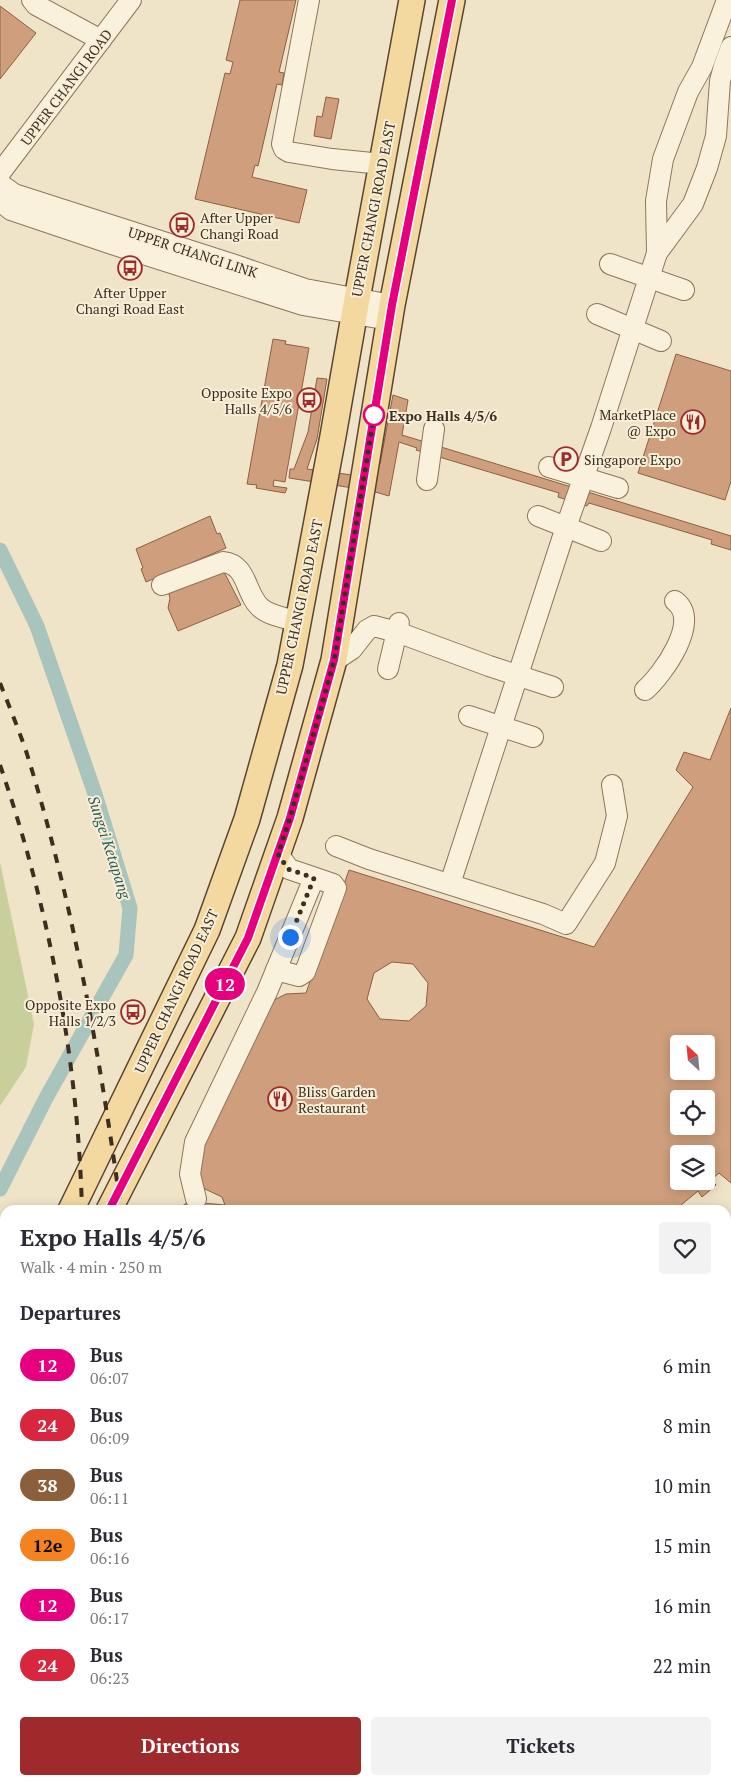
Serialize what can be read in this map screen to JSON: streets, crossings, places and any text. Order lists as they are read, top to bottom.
{
  "streets": {
    "main road": ["UPPER CHANGI ROAD EAST"],
    "street": ["UPPER CHANGI ROAD", "UPPER CHANGI LINK"]
  },
  "crossings": [
    ["UPPER CHANGI ROAD EAST", "UPPER CHANGI LINK"]
  ],
  "water": ["Sungei Ketapang"],
  "places": {
    "bus stop": [
      "After Upper Changi Road",
      "After Upper Changi Road East",
      "Opposite Expo Halls 4/5/6",
      "Opposite Expo Halls 1/2/3"
    ],
    "other": ["Expo Halls 4/5/6"],
    "restaurant": ["MarketPlace @ Expo", "Bliss Garden Restaurant"],
    "parking": ["Singapore Expo"]
  },
  "lines": ["bus line 12"],
  "north": "top left",
  "page": {
    "on_map": "12",
    "heading": [
      ["Expo Halls 4/5/6", "Walk · 4 min · 250 m"],
      "Departures"
    ],
    "list": [
      {
        "mark": "12",
        "name": "Bus",
        "note": "06:07",
        "value": "6 min"
      },
      {
        "mark": "24",
        "name": "Bus",
        "note": "06:09",
        "value": "8 min"
      },
      {
        "mark": "38",
        "name": "Bus",
        "note": "06:11",
        "value": "10 min"
      },
      {
        "mark": "12e",
        "name": "Bus",
        "note": "06:16",
        "value": "15 min"
      },
      {
        "mark": "12",
        "name": "Bus",
        "note": "06:17",
        "value": "16 min"
      },
      {
        "mark": "24",
        "name": "Bus",
        "note": "06:23",
        "value": "22 min"
      }
    ],
    "buttons": ["Directions", "Tickets"]
  }
}
